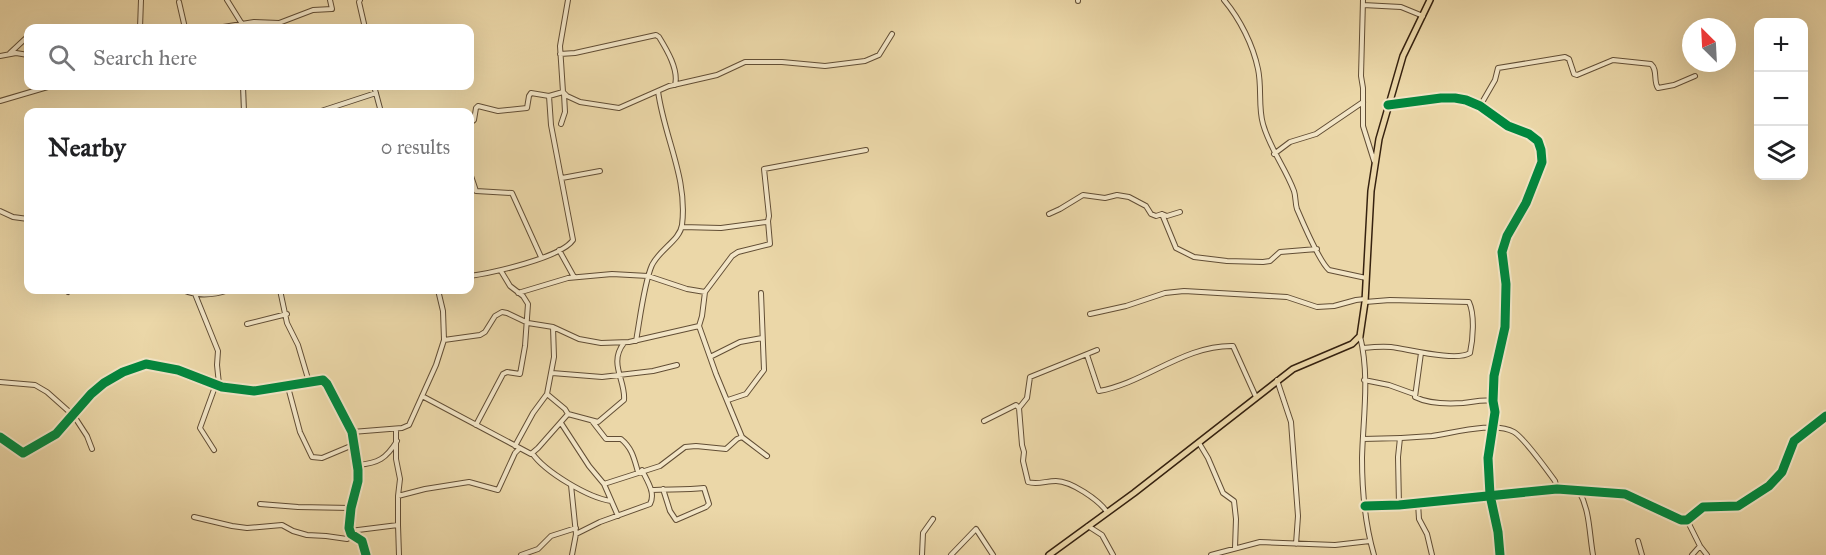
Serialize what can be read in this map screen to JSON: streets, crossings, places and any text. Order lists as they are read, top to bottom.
{
  "north": "top left",
  "page": {
    "map_buttons": ["+", "−"],
    "search": "Search here",
    "heading": ["Nearby", "0 results"]
  }
}
